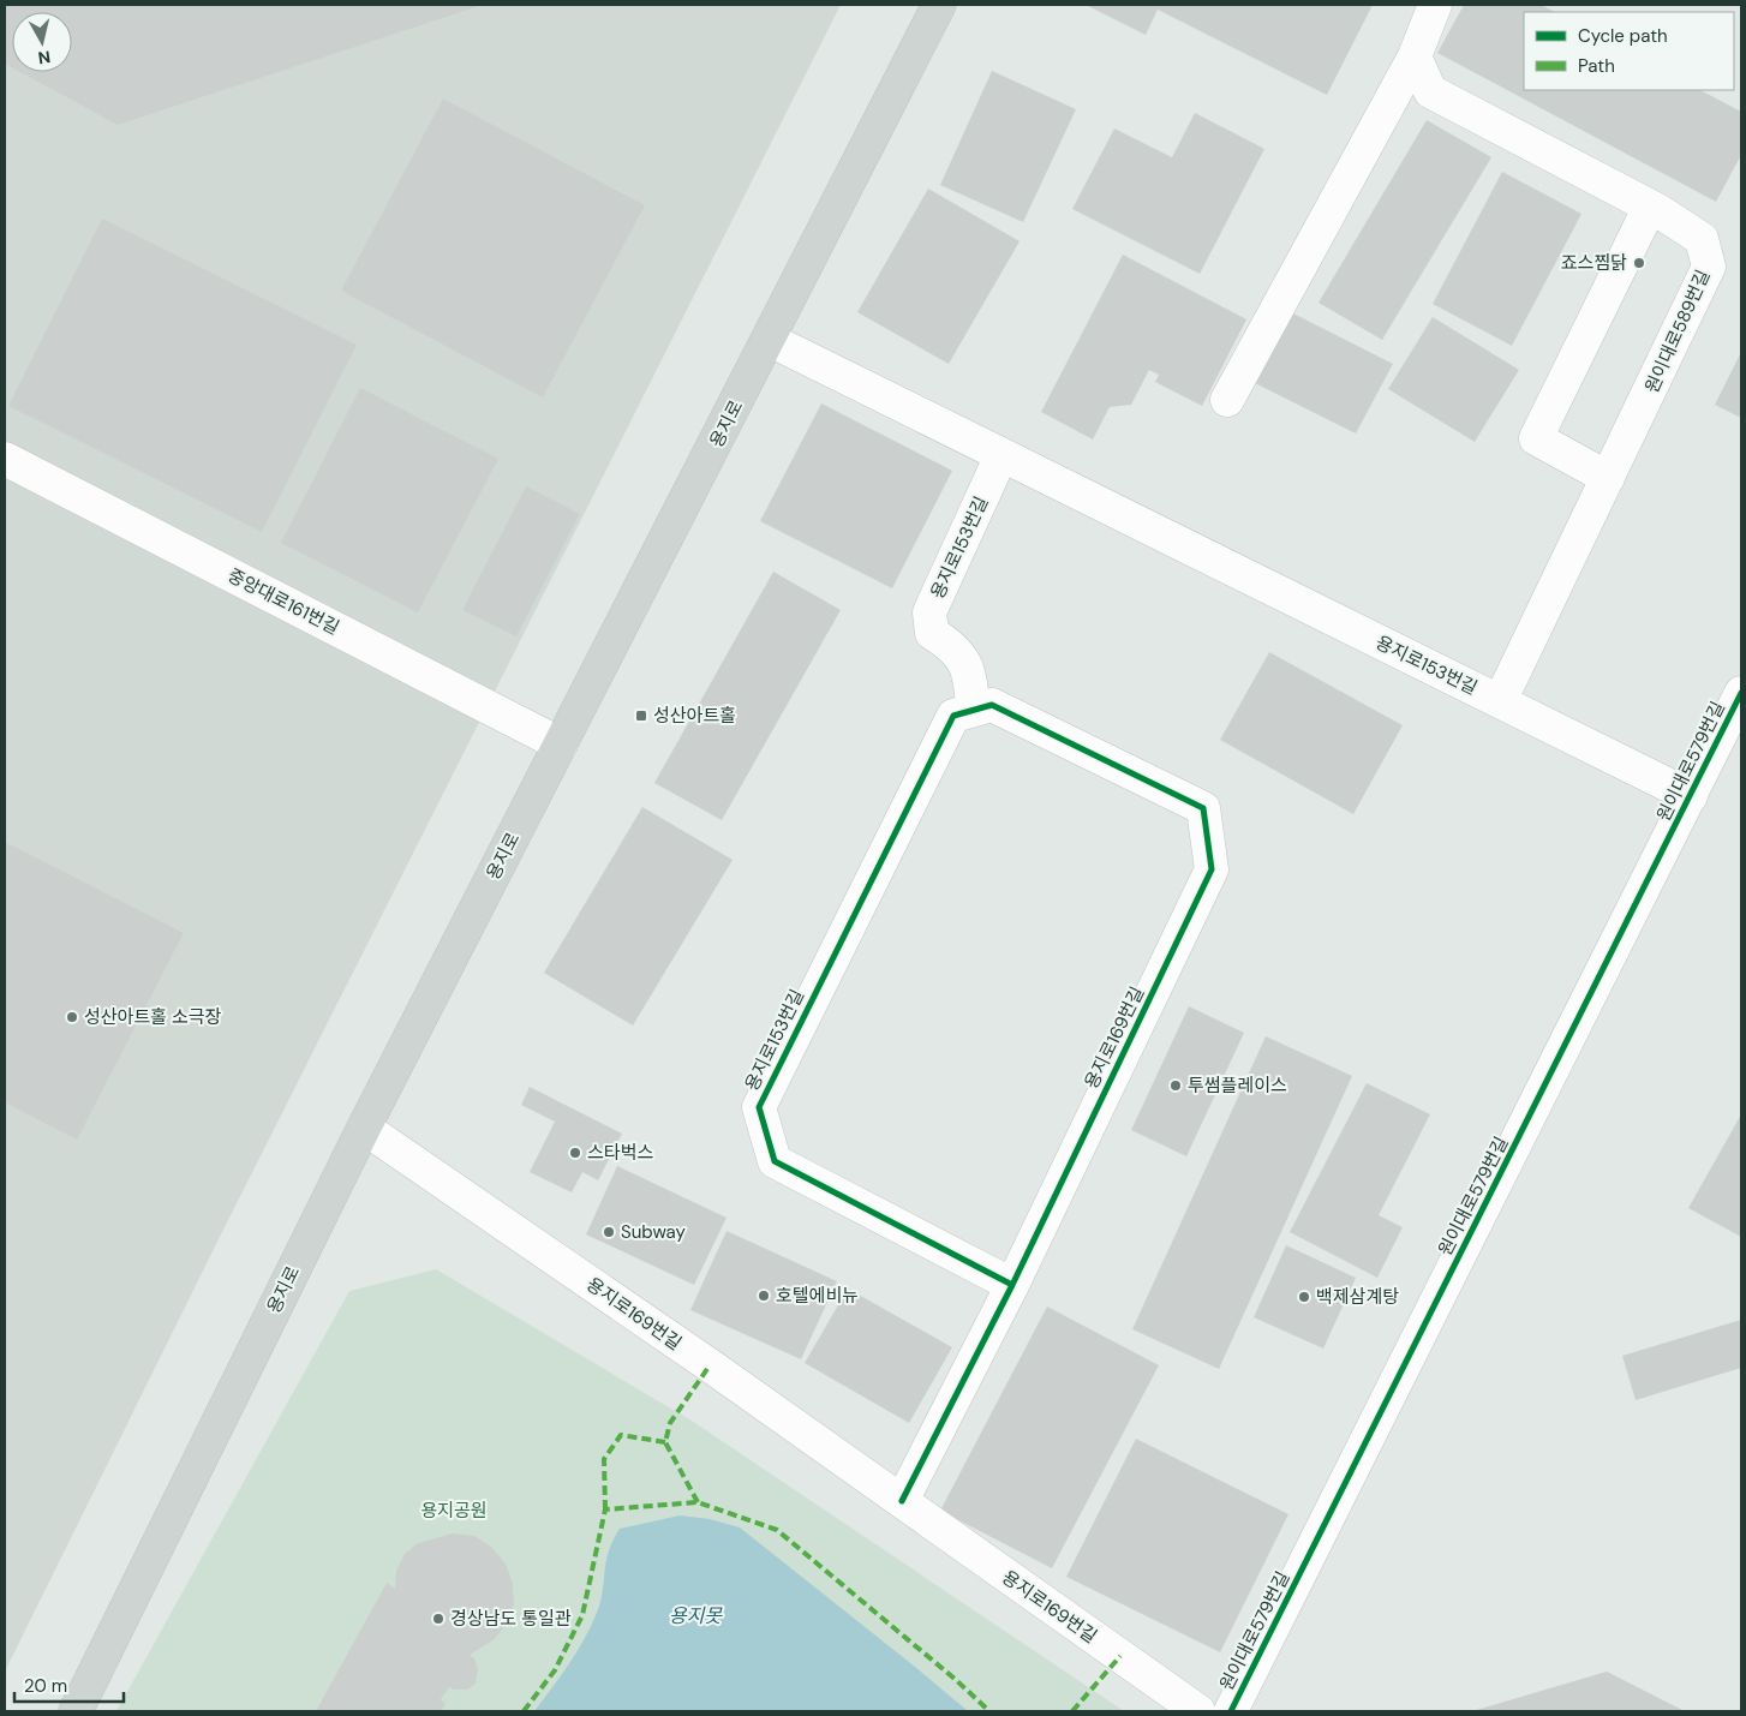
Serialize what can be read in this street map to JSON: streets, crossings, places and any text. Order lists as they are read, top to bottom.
{
  "streets": {
    "main road": ["용지로"],
    "street": [
      "원이대로589번길",
      "용지로153번길",
      "중앙대로161번길",
      "원이대로579번길",
      "용지로169번길"
    ]
  },
  "crossings": [
    ["원이대로589번길", "용지로153번길"],
    ["용지로", "용지로153번길"],
    ["용지로", "중앙대로161번길"],
    ["용지로", "용지로169번길"],
    ["용지로153번길", "원이대로579번길"],
    ["용지로153번길", "용지로169번길"]
  ],
  "water": ["용지못"],
  "parks": ["용지공원"],
  "places": {
    "other": [
      "죠스찜닭",
      "성산아트홀 소극장",
      "투썸플레이스",
      "스타벅스",
      "Subway",
      "호텔에비뉴",
      "백제삼계탕",
      "경상남도 통일관"
    ],
    "transit": ["성산아트홀"]
  },
  "legend": ["Cycle path", "Path"],
  "scale_bar": "20 m",
  "north": "bottom"
}
